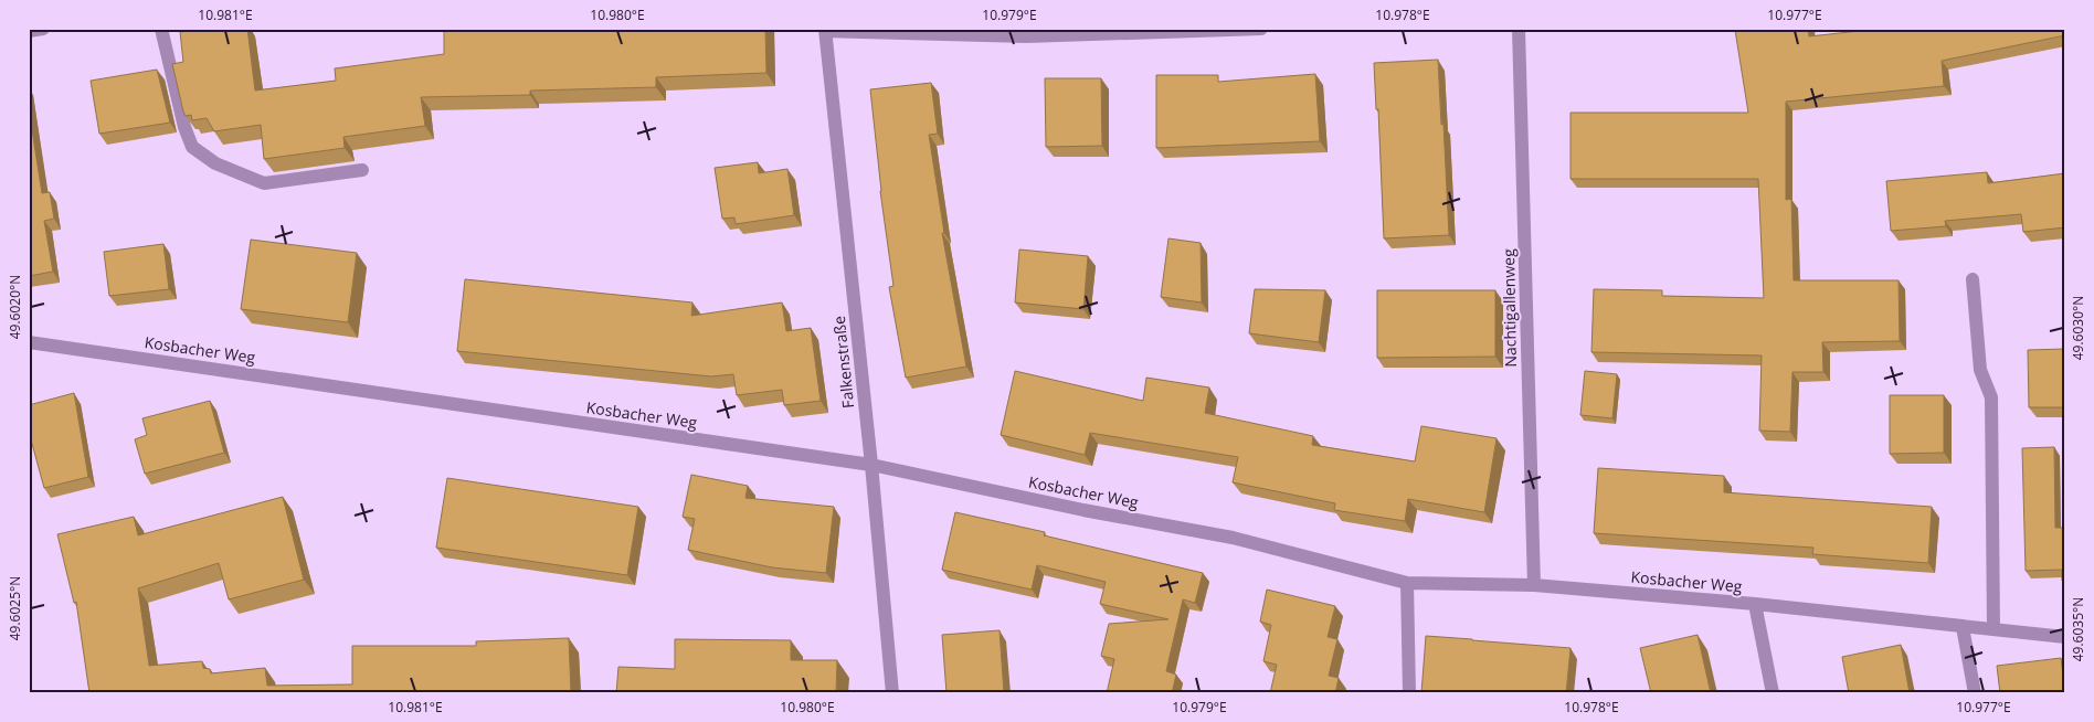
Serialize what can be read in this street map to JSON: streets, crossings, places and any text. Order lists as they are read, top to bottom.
{
  "streets": {
    "street": ["Nachtigallenweg", "Kosbacher Weg", "Falkenstraße"]
  },
  "crossings": [
    ["Nachtigallenweg", "Kosbacher Weg"],
    ["Kosbacher Weg", "Falkenstraße"]
  ],
  "coordinates": [
    "10.981°E",
    "10.980°E",
    "10.979°E",
    "10.978°E",
    "10.977°E",
    "49.6020°N",
    "49.6030°N",
    "49.6025°N",
    "49.6035°N"
  ]
}
